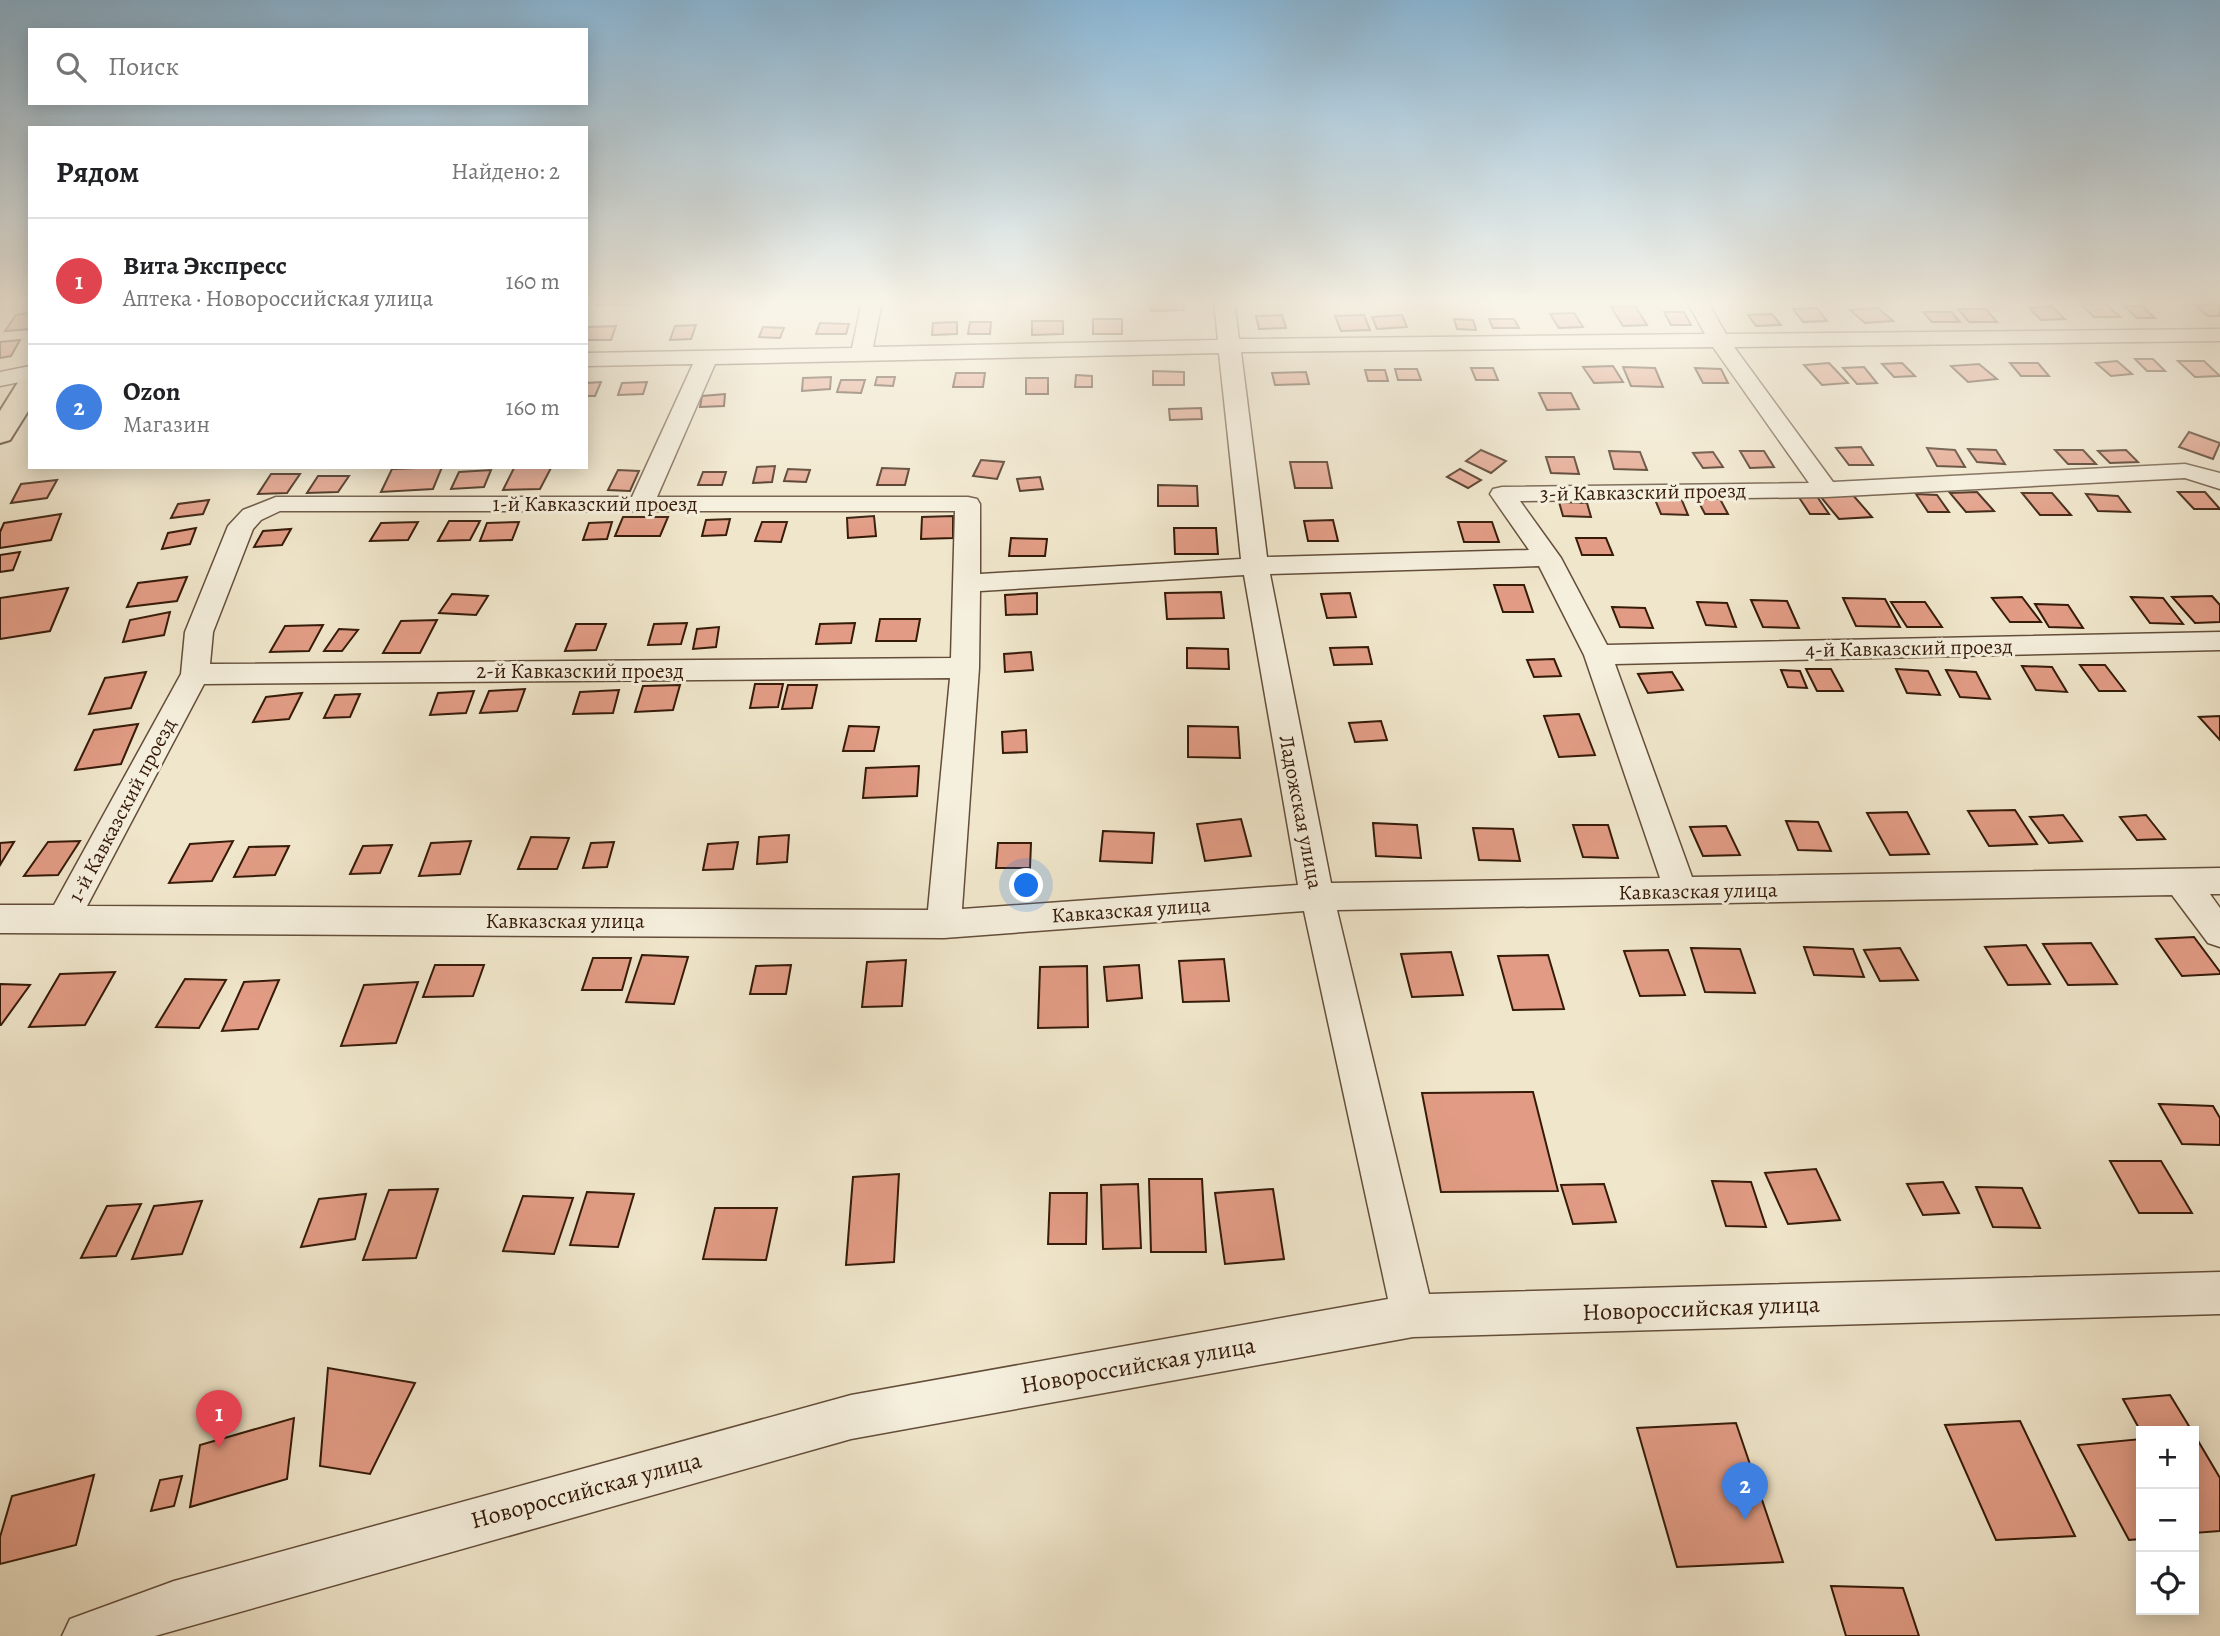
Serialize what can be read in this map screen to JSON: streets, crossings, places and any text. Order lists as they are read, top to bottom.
{
  "streets": {
    "street": [
      "3-й Кавказский проезд",
      "1-й Кавказский проезд",
      "4-й Кавказский проезд",
      "2-й Кавказский проезд",
      "Ладожская улица",
      "Кавказская улица",
      "Новороссийская улица"
    ]
  },
  "crossings": [
    ["3-й Кавказский проезд", "4-й Кавказский проезд"],
    ["3-й Кавказский проезд", "Кавказская улица"],
    ["1-й Кавказский проезд", "2-й Кавказский проезд"],
    ["1-й Кавказский проезд", "Кавказская улица"],
    ["Ладожская улица", "Кавказская улица"],
    ["Ладожская улица", "Новороссийская улица"]
  ],
  "page": {
    "search": "Поиск",
    "heading": ["Рядом", "Найдено: 2"],
    "list": [
      {
        "mark": "1",
        "name": "Вита Экспресс",
        "note": "Аптека · Новороссийская улица",
        "value": "160 m"
      },
      {
        "mark": "2",
        "name": "Ozon",
        "note": "Магазин",
        "value": "160 m"
      }
    ],
    "pins": ["1", "2"],
    "map_buttons": ["+", "−"]
  }
}
